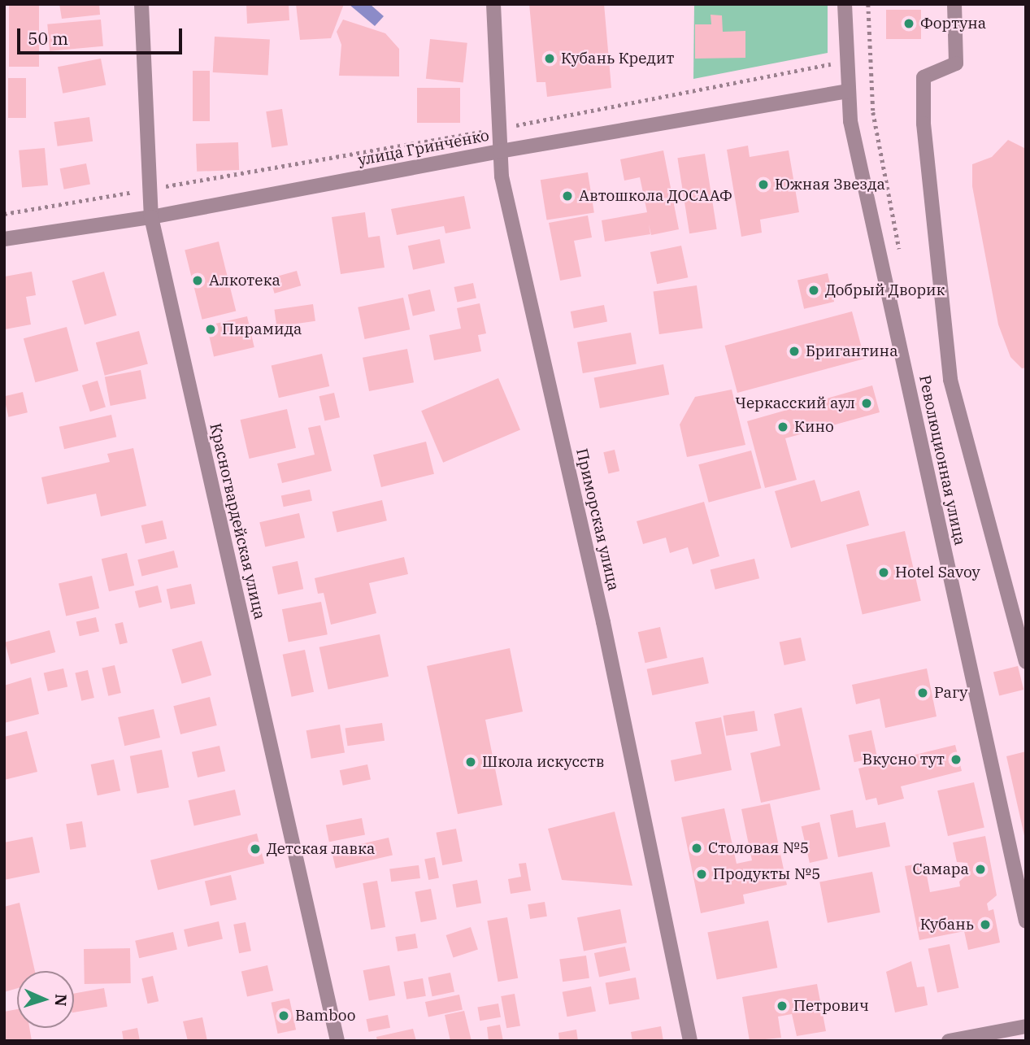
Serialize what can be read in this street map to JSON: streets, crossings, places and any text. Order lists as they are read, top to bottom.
{
  "streets": {
    "street": [
      "улица Гринченко",
      "Революционная улица",
      "Приморская улица",
      "Красногвардейская улица"
    ]
  },
  "crossings": [
    ["улица Гринченко", "Революционная улица"],
    ["улица Гринченко", "Приморская улица"],
    ["улица Гринченко", "Красногвардейская улица"]
  ],
  "places": [
    "Фортуна",
    "Кубань Кредит",
    "Южная Звезда",
    "Автошкола ДОСААФ",
    "Алкотека",
    "Добрый Дворик",
    "Пирамида",
    "Бригантина",
    "Черкасский аул",
    "Кино",
    "Hotel Savoy",
    "Рагу",
    "Вкусно тут",
    "Школа искусств",
    "Столовая №5",
    "Детская лавка",
    "Самара",
    "Продукты №5",
    "Кубань",
    "Петрович",
    "Bamboo"
  ],
  "scale_bar": "50 m",
  "north": "right"
}
